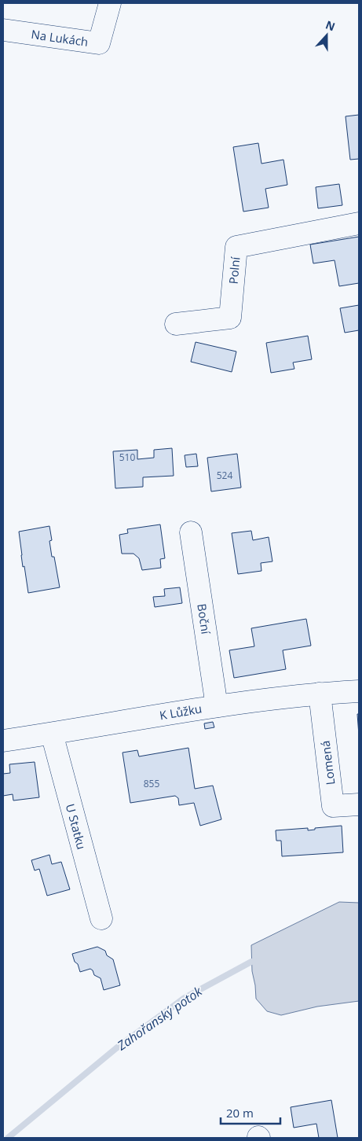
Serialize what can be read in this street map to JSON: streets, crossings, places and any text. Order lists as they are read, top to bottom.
{
  "streets": {
    "street": [
      "Na Lukách",
      "Polní",
      "Boční",
      "K Lůžku",
      "Lomená",
      "U Statku"
    ]
  },
  "crossings": [
    ["Boční", "K Lůžku"],
    ["K Lůžku", "Lomená"],
    ["K Lůžku", "U Statku"]
  ],
  "water": ["Zahořanský potok"],
  "house_numbers": ["510", "524", "855"],
  "scale_bar": "20 m",
  "north": "top"
}
